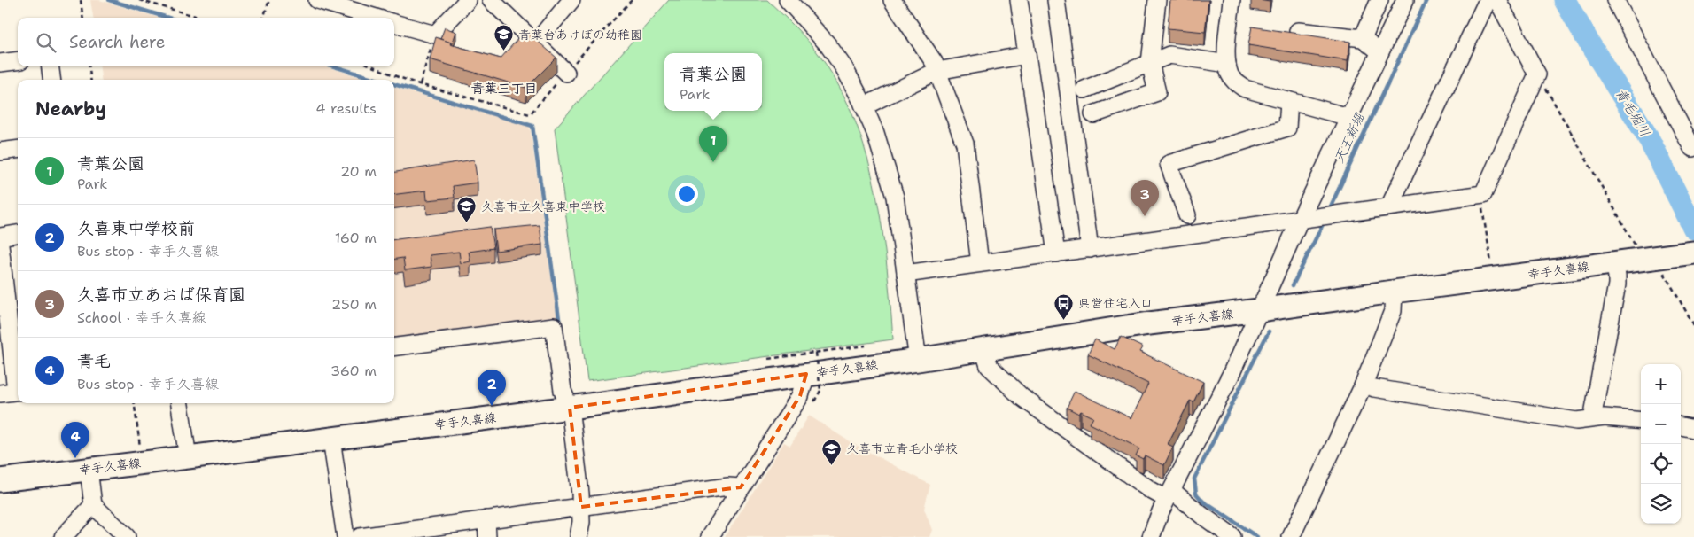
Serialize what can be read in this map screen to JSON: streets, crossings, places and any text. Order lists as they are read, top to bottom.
{
  "streets": {
    "main road": ["幸手久喜線"]
  },
  "districts": ["青葉三丁目"],
  "water": ["青毛堀川", "天王新堀"],
  "places": {
    "school or university": ["青葉台あけぼの幼稚園", "久喜市立久喜東中学校", "久喜市立青毛小学校"],
    "bus stop": ["県営住宅入口"]
  },
  "page": {
    "search": "Search here",
    "popup": ["青葉公園", "Park"],
    "heading": ["Nearby", "4 results"],
    "pins": [
      "1",
      "3",
      "2",
      "4"
    ],
    "list": [
      {
        "mark": "1",
        "name": "青葉公園",
        "note": "Park",
        "value": "20 m"
      },
      {
        "mark": "2",
        "name": "久喜東中学校前",
        "note": "Bus stop · 幸手久喜線",
        "value": "160 m"
      },
      {
        "mark": "3",
        "name": "久喜市立あおば保育園",
        "note": "School · 幸手久喜線",
        "value": "250 m"
      },
      {
        "mark": "4",
        "name": "青毛",
        "note": "Bus stop · 幸手久喜線",
        "value": "360 m"
      }
    ],
    "map_buttons": ["+", "−"]
  }
}
